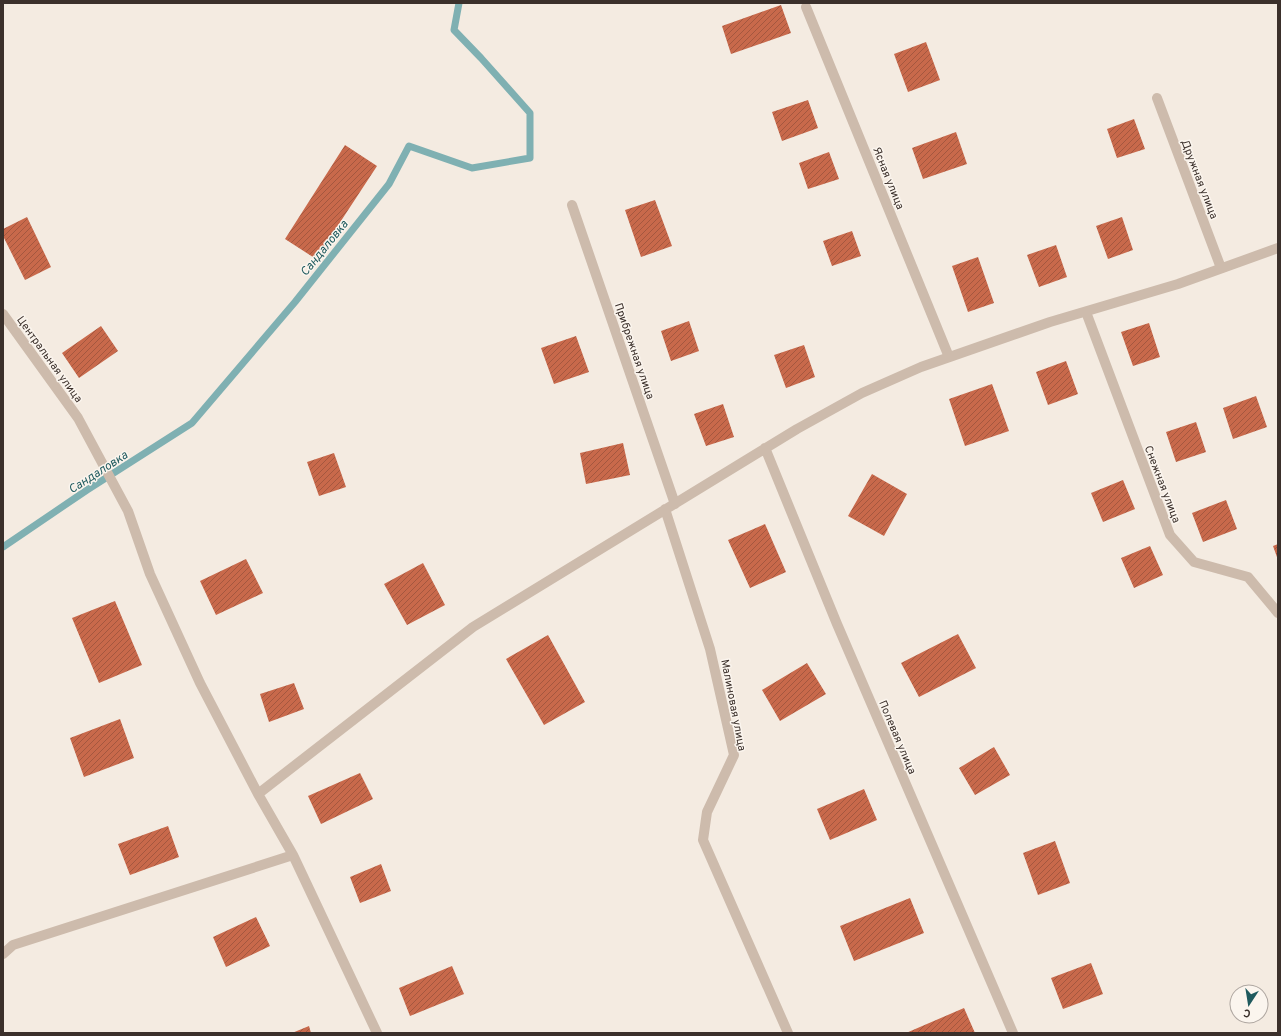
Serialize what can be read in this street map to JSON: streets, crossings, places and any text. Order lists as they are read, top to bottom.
{
  "streets": {
    "street": [
      "Ясная улица",
      "Дружная улица",
      "Прибрежная улица",
      "Центральная улица",
      "Снежная улица",
      "Малиновая улица",
      "Полевая улица"
    ]
  },
  "water": ["Сандаловка"],
  "north": "bottom"
}
